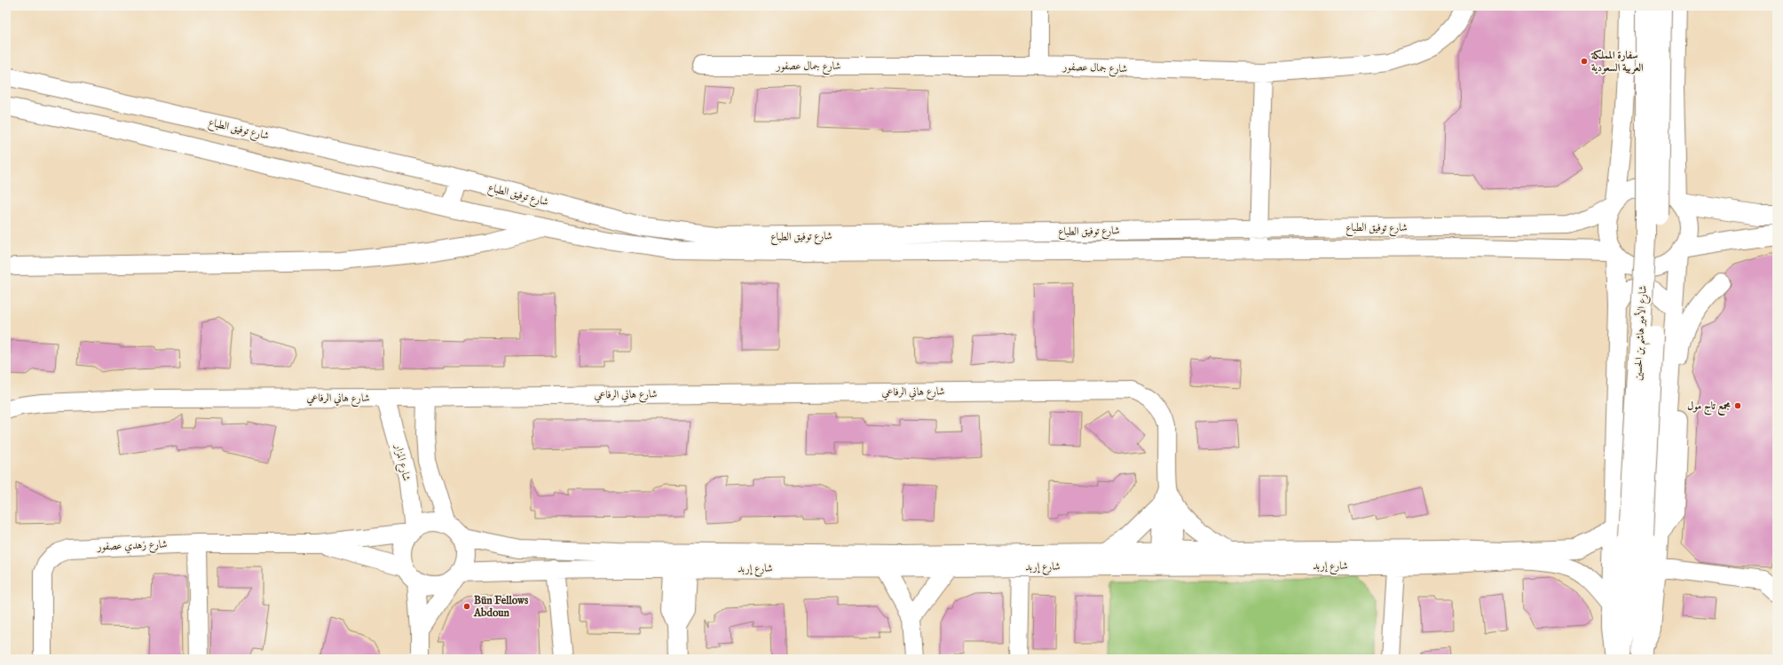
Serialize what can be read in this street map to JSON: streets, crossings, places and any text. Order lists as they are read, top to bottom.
{
  "streets": {
    "main road": ["شارع الأمير هاشم بن الحسين"],
    "street": [
      "شارع جمال عصفور",
      "شارع توفيق الطباع",
      "شارع هاني الرفاعي",
      "شارع المزار",
      "شارع زهدي عصفور",
      "شارع إربد"
    ]
  },
  "crossings": [
    ["شارع الأمير هاشم بن الحسين", "شارع إربد"],
    ["شارع هاني الرفاعي", "شارع المزار"],
    ["شارع هاني الرفاعي", "شارع إربد"],
    ["شارع المزار", "شارع زهدي عصفور"],
    ["شارع المزار", "شارع إربد"],
    ["شارع زهدي عصفور", "شارع إربد"]
  ],
  "places": ["سفارة المملكة العربية السعودية", "مجمع تاج مول", "Būn Fellows Abdoun"]
}
